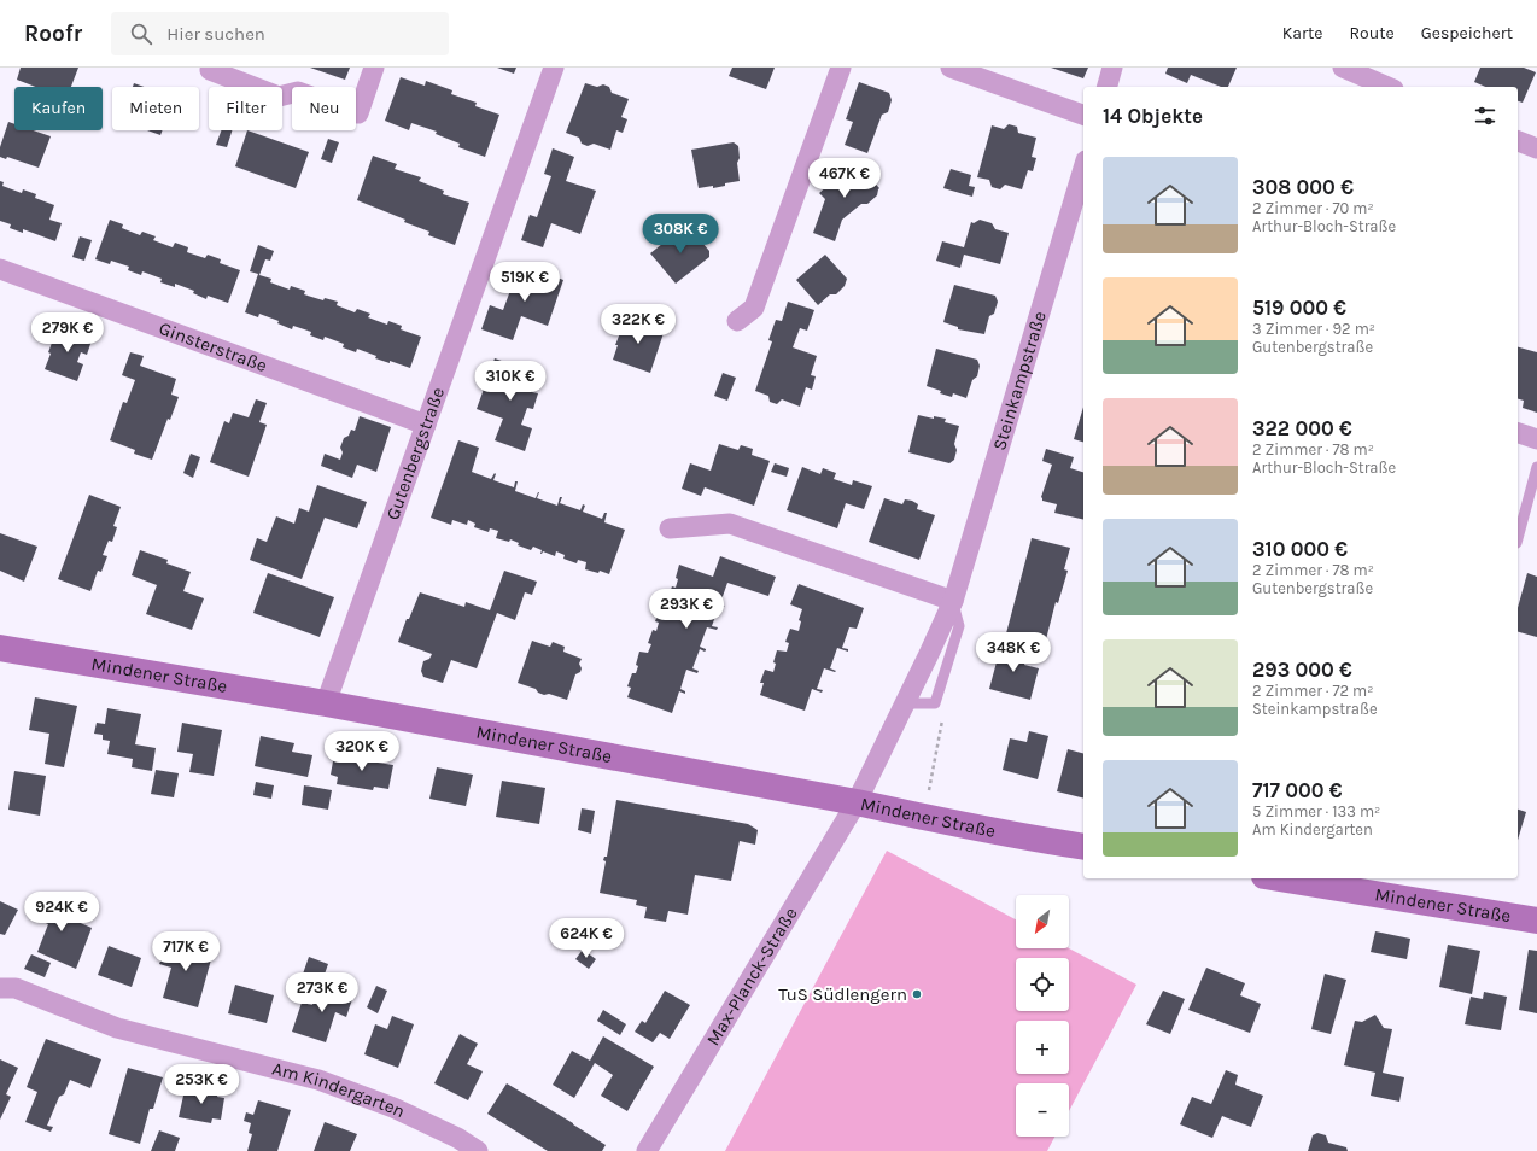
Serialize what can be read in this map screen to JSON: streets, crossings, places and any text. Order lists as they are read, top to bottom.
{
  "streets": {
    "main road": ["Mindener Straße"],
    "street": [
      "Ginsterstraße",
      "Steinkampstraße",
      "Gutenbergstraße",
      "Max-Planck-Straße",
      "Am Kindergarten"
    ]
  },
  "crossings": [
    ["Ginsterstraße", "Gutenbergstraße"],
    ["Steinkampstraße", "Mindener Straße"],
    ["Steinkampstraße", "Max-Planck-Straße"],
    ["Gutenbergstraße", "Mindener Straße"],
    ["Mindener Straße", "Max-Planck-Straße"]
  ],
  "places": ["TuS Südlengern"],
  "north": "bottom left",
  "page": {
    "header": "Roofr",
    "search": "Hier suchen",
    "nav": ["Karte", "Route", "Gespeichert"],
    "chip": [
      "Kaufen",
      "Mieten",
      "Filter",
      "Neu"
    ],
    "heading": "14 Objekte",
    "list": [
      {
        "name": "308 000 €",
        "note": "2 Zimmer · 70 m² · Arthur-Bloch-Straße"
      },
      {
        "name": "519 000 €",
        "note": "3 Zimmer · 92 m² · Gutenbergstraße"
      },
      {
        "name": "322 000 €",
        "note": "2 Zimmer · 78 m² · Arthur-Bloch-Straße"
      },
      {
        "name": "310 000 €",
        "note": "2 Zimmer · 78 m² · Gutenbergstraße"
      },
      {
        "name": "293 000 €",
        "note": "2 Zimmer · 72 m² · Steinkampstraße"
      },
      {
        "name": "717 000 €",
        "note": "5 Zimmer · 133 m² · Am Kindergarten"
      }
    ],
    "price": [
      "467K €",
      "308K €",
      "519K €",
      "322K €",
      "279K €",
      "310K €",
      "293K €",
      "348K €",
      "320K €",
      "924K €",
      "624K €",
      "717K €",
      "273K €",
      "253K €"
    ],
    "map_buttons": ["+", "−"]
  }
}
